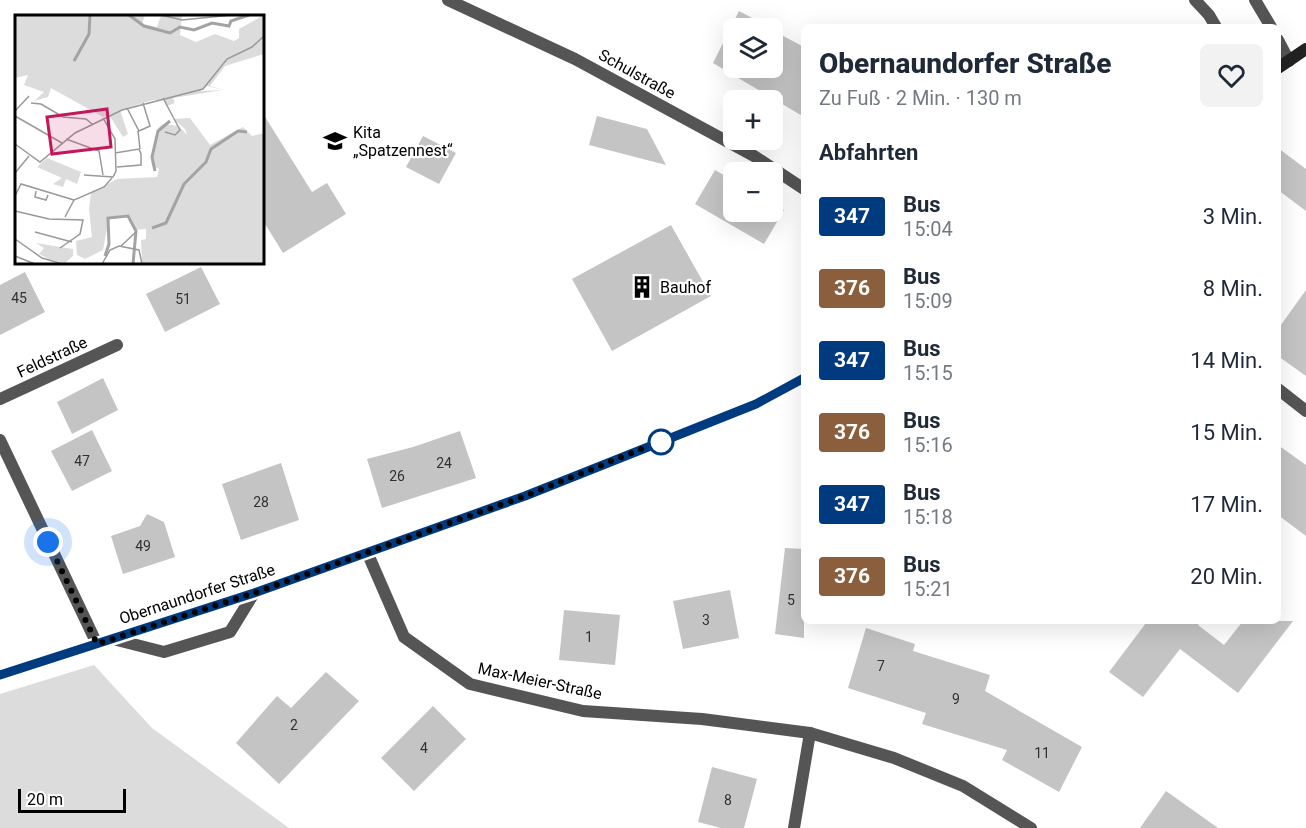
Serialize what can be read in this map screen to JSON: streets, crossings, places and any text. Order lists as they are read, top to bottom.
{
  "streets": {
    "street": [
      "Schulstraße",
      "Feldstraße",
      "Obernaundorfer Straße",
      "Max-Meier-Straße"
    ]
  },
  "crossings": [
    ["Obernaundorfer Straße", "Max-Meier-Straße"]
  ],
  "places": {
    "school or university": ["Kita „Spatzennest“"],
    "building": ["Bauhof"]
  },
  "lines": ["bus line 347"],
  "house_numbers": [
    "45",
    "51",
    "47",
    "24",
    "26",
    "28",
    "49",
    "5",
    "3",
    "1",
    "7",
    "9",
    "2",
    "4",
    "11",
    "8"
  ],
  "scale_bar": "20 m",
  "page": {
    "map_buttons": ["+", "−"],
    "heading": [
      ["Obernaundorfer Straße", "Zu Fuß · 2 Min. · 130 m"],
      "Abfahrten"
    ],
    "list": [
      {
        "mark": "347",
        "name": "Bus",
        "note": "15:04",
        "value": "3 Min."
      },
      {
        "mark": "376",
        "name": "Bus",
        "note": "15:09",
        "value": "8 Min."
      },
      {
        "mark": "347",
        "name": "Bus",
        "note": "15:15",
        "value": "14 Min."
      },
      {
        "mark": "376",
        "name": "Bus",
        "note": "15:16",
        "value": "15 Min."
      },
      {
        "mark": "347",
        "name": "Bus",
        "note": "15:18",
        "value": "17 Min."
      },
      {
        "mark": "376",
        "name": "Bus",
        "note": "15:21",
        "value": "20 Min."
      }
    ],
    "scale": "20 m"
  }
}
